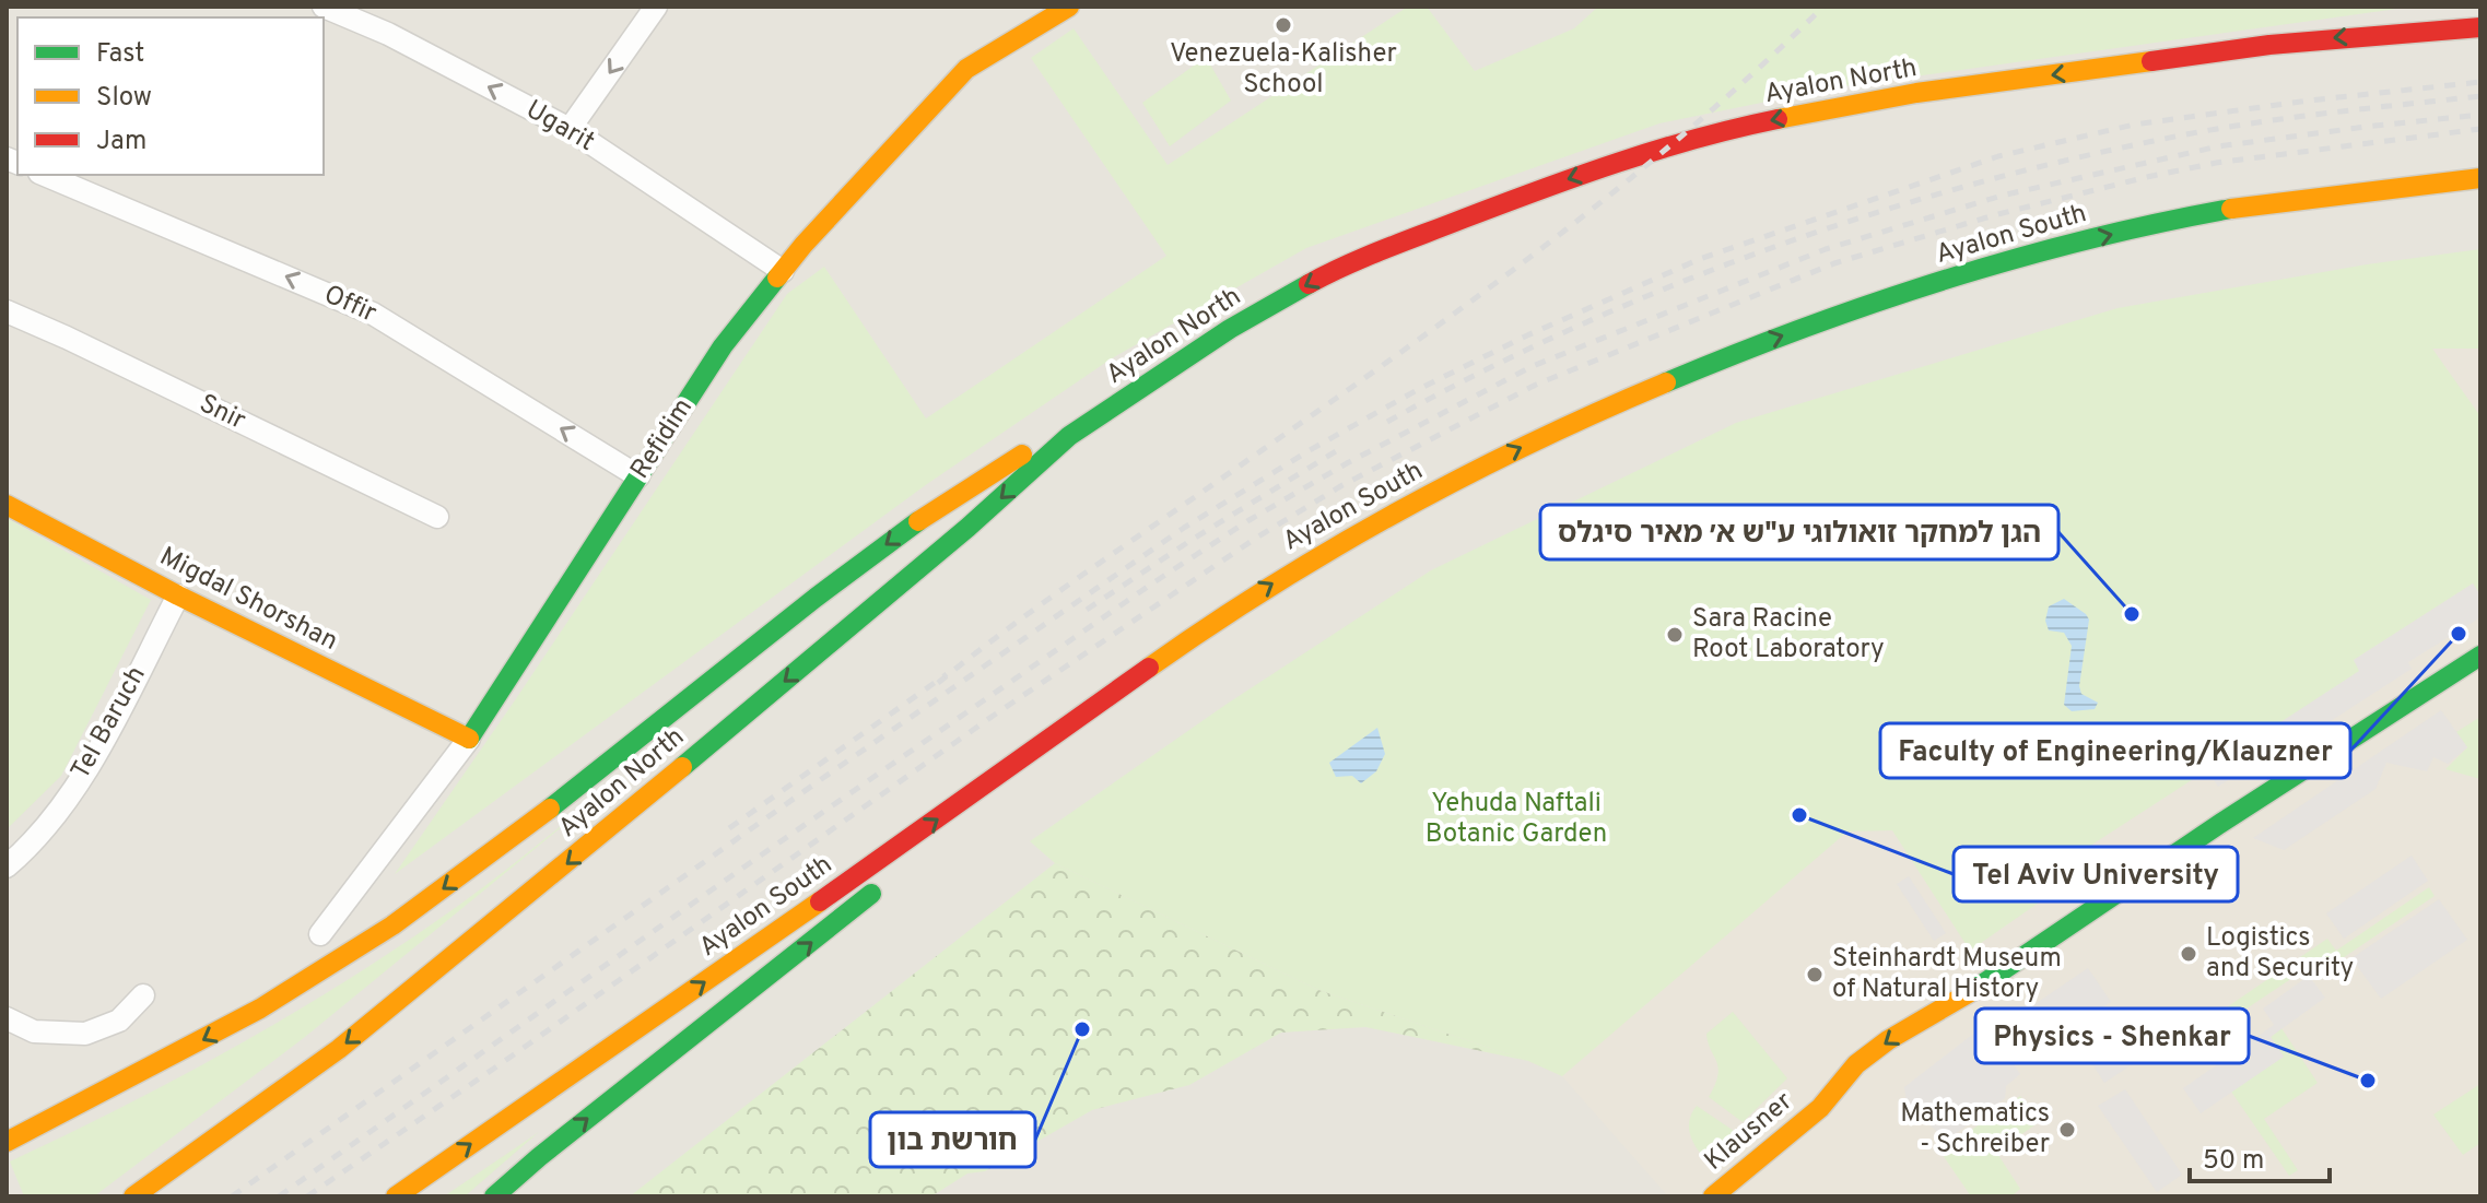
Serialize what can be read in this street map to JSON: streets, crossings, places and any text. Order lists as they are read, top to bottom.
{
  "streets": {
    "main road": [
      "Ayalon North",
      "Ayalon South",
      "Refidim",
      "Migdal Shorshan",
      "Klausner"
    ],
    "street": [
      "Ugarit",
      "Offir",
      "Snir",
      "Tel Baruch"
    ]
  },
  "crossings": [
    ["Ugarit", "Refidim"],
    ["Offir", "Refidim"],
    ["Refidim", "Migdal Shorshan"],
    ["Migdal Shorshan", "Tel Baruch"]
  ],
  "one_way": ["Ugarit", "Offir"],
  "parks": ["Yehuda Naftali Botanic Garden"],
  "places": [
    "Venezuela-Kalisher School",
    "הגן למחקר זואולוגי ע\"ש א׳ מאיר סיגלס",
    "Faculty of Engineering/Klauzner",
    "Sara Racine Root Laboratory",
    "Tel Aviv University",
    "Logistics and Security",
    "Steinhardt Museum of Natural History",
    "חורשת בון",
    "Physics - Shenkar",
    "Mathematics - Schreiber"
  ],
  "legend": ["Fast", "Slow", "Jam"],
  "scale_bar": "50 m"
}
